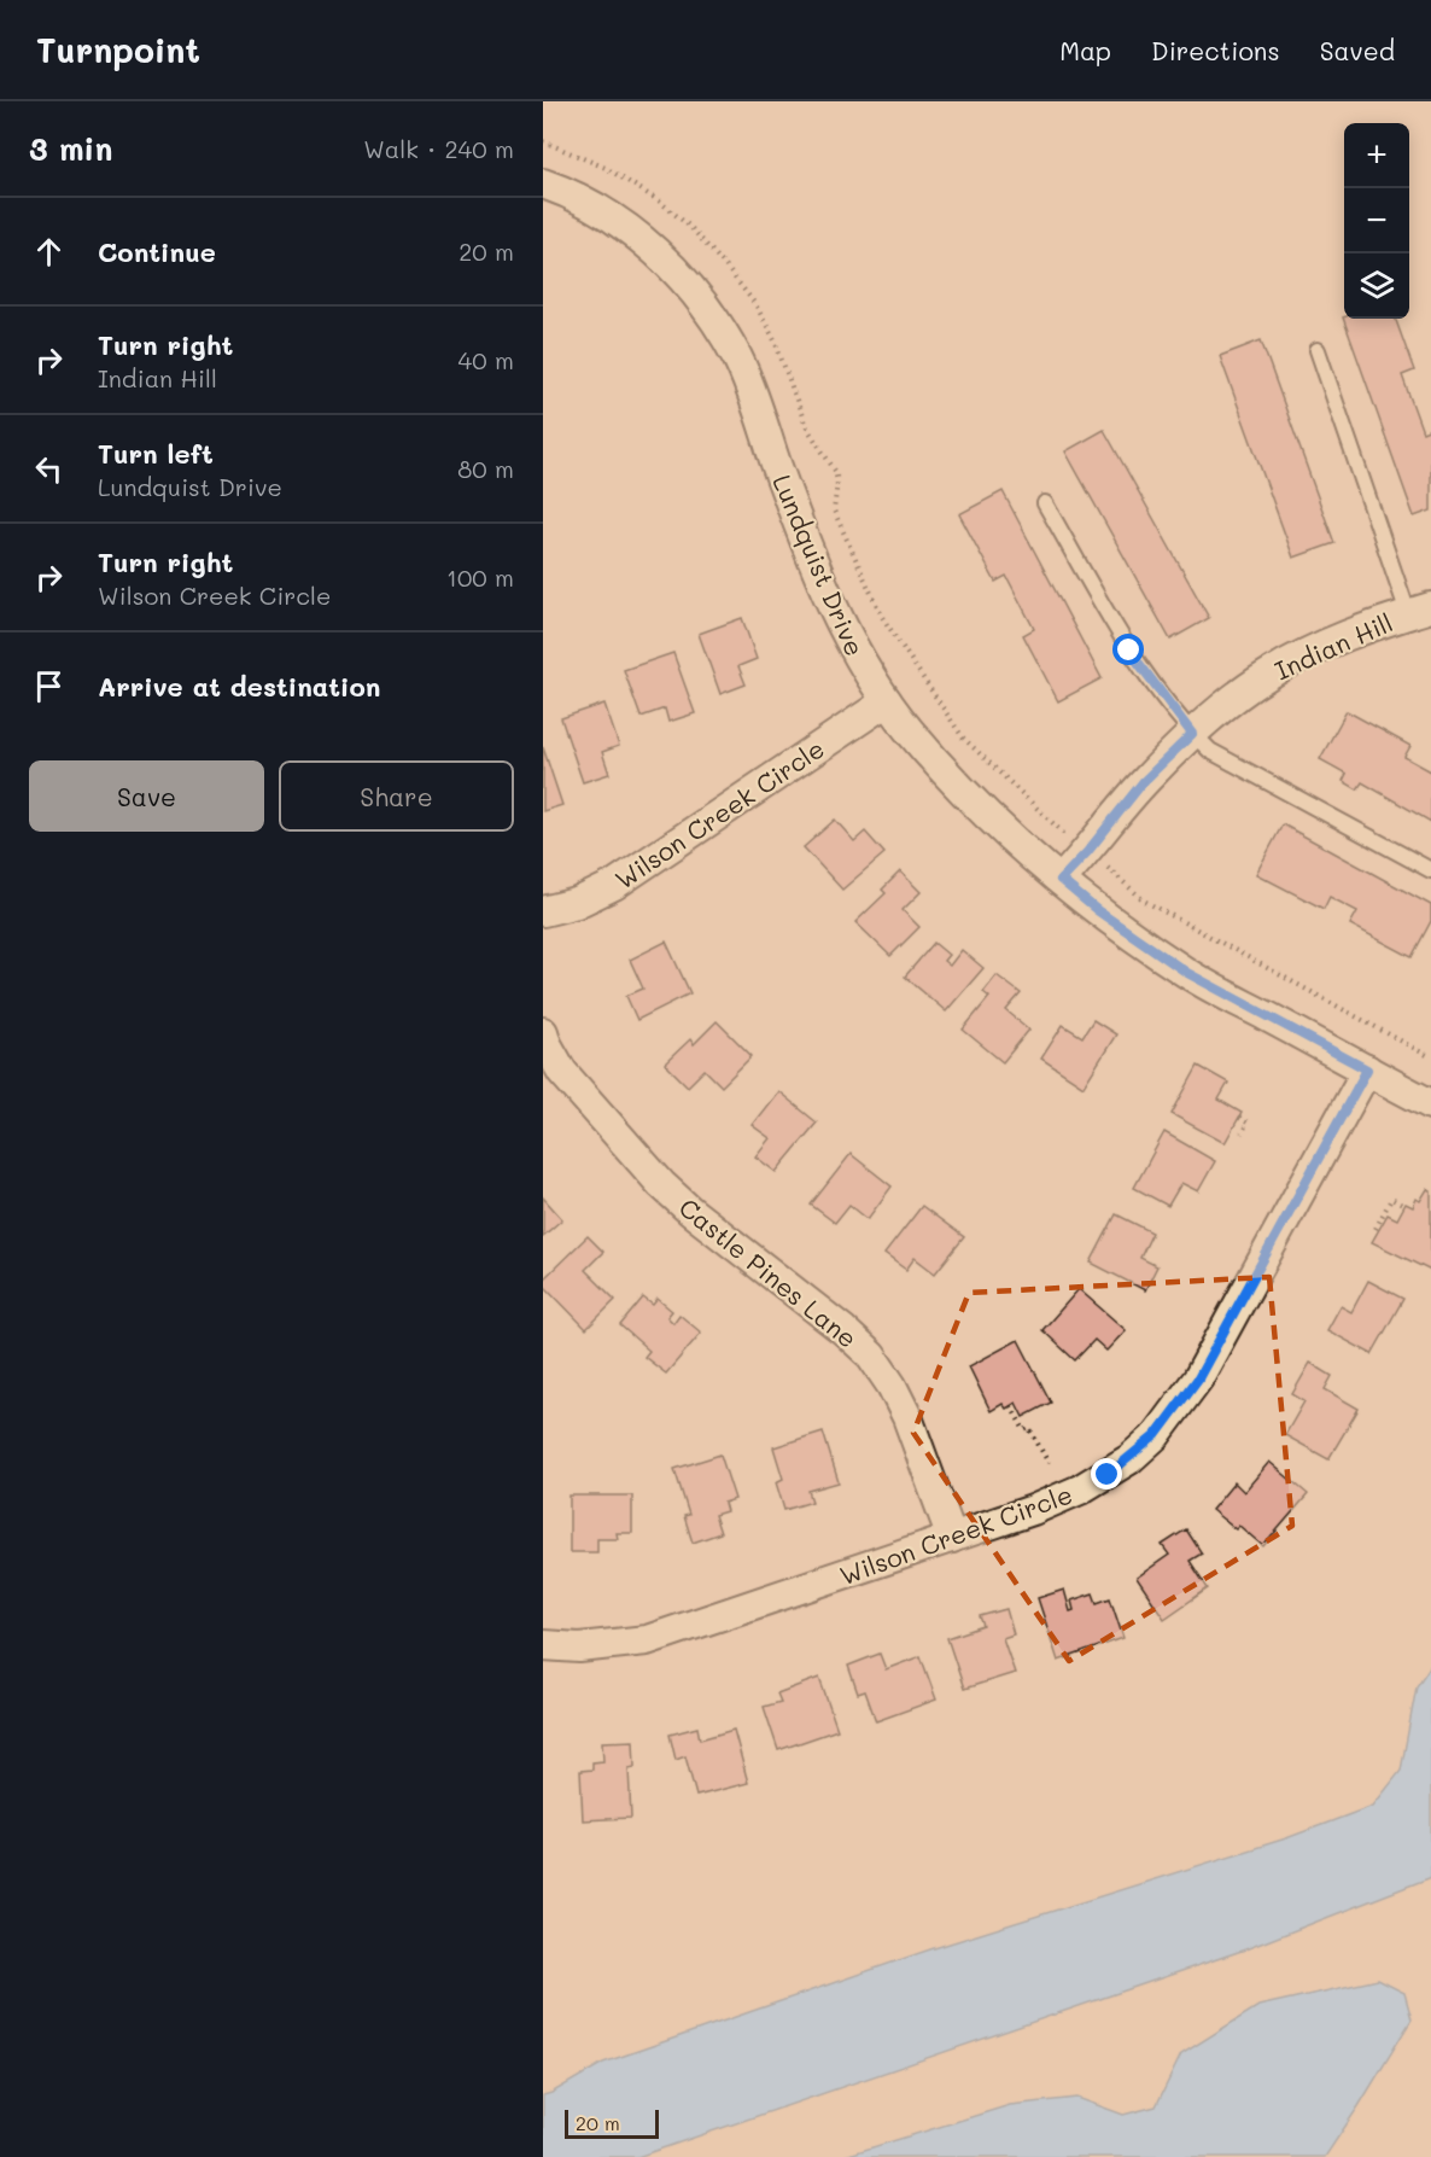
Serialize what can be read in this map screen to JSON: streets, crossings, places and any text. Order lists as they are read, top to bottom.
{
  "streets": {
    "street": [
      "Lundquist Drive",
      "Indian Hill",
      "Wilson Creek Circle",
      "Castle Pines Lane"
    ]
  },
  "crossings": [
    ["Lundquist Drive", "Indian Hill"],
    ["Lundquist Drive", "Wilson Creek Circle"],
    ["Wilson Creek Circle", "Castle Pines Lane"]
  ],
  "scale_bar": "20 m",
  "page": {
    "header": "Turnpoint",
    "nav": ["Map", "Directions", "Saved"],
    "heading": ["3 min", "Walk · 240 m"],
    "map_buttons": ["+", "−"],
    "list": [
      ["Continue", "20 m"],
      ["Turn right", "Indian Hill", "40 m"],
      ["Turn left", "Lundquist Drive", "80 m"],
      ["Turn right", "Wilson Creek Circle", "100 m"],
      "Arrive at destination"
    ],
    "buttons": ["Save", "Share"],
    "scale": "20 m"
  }
}
